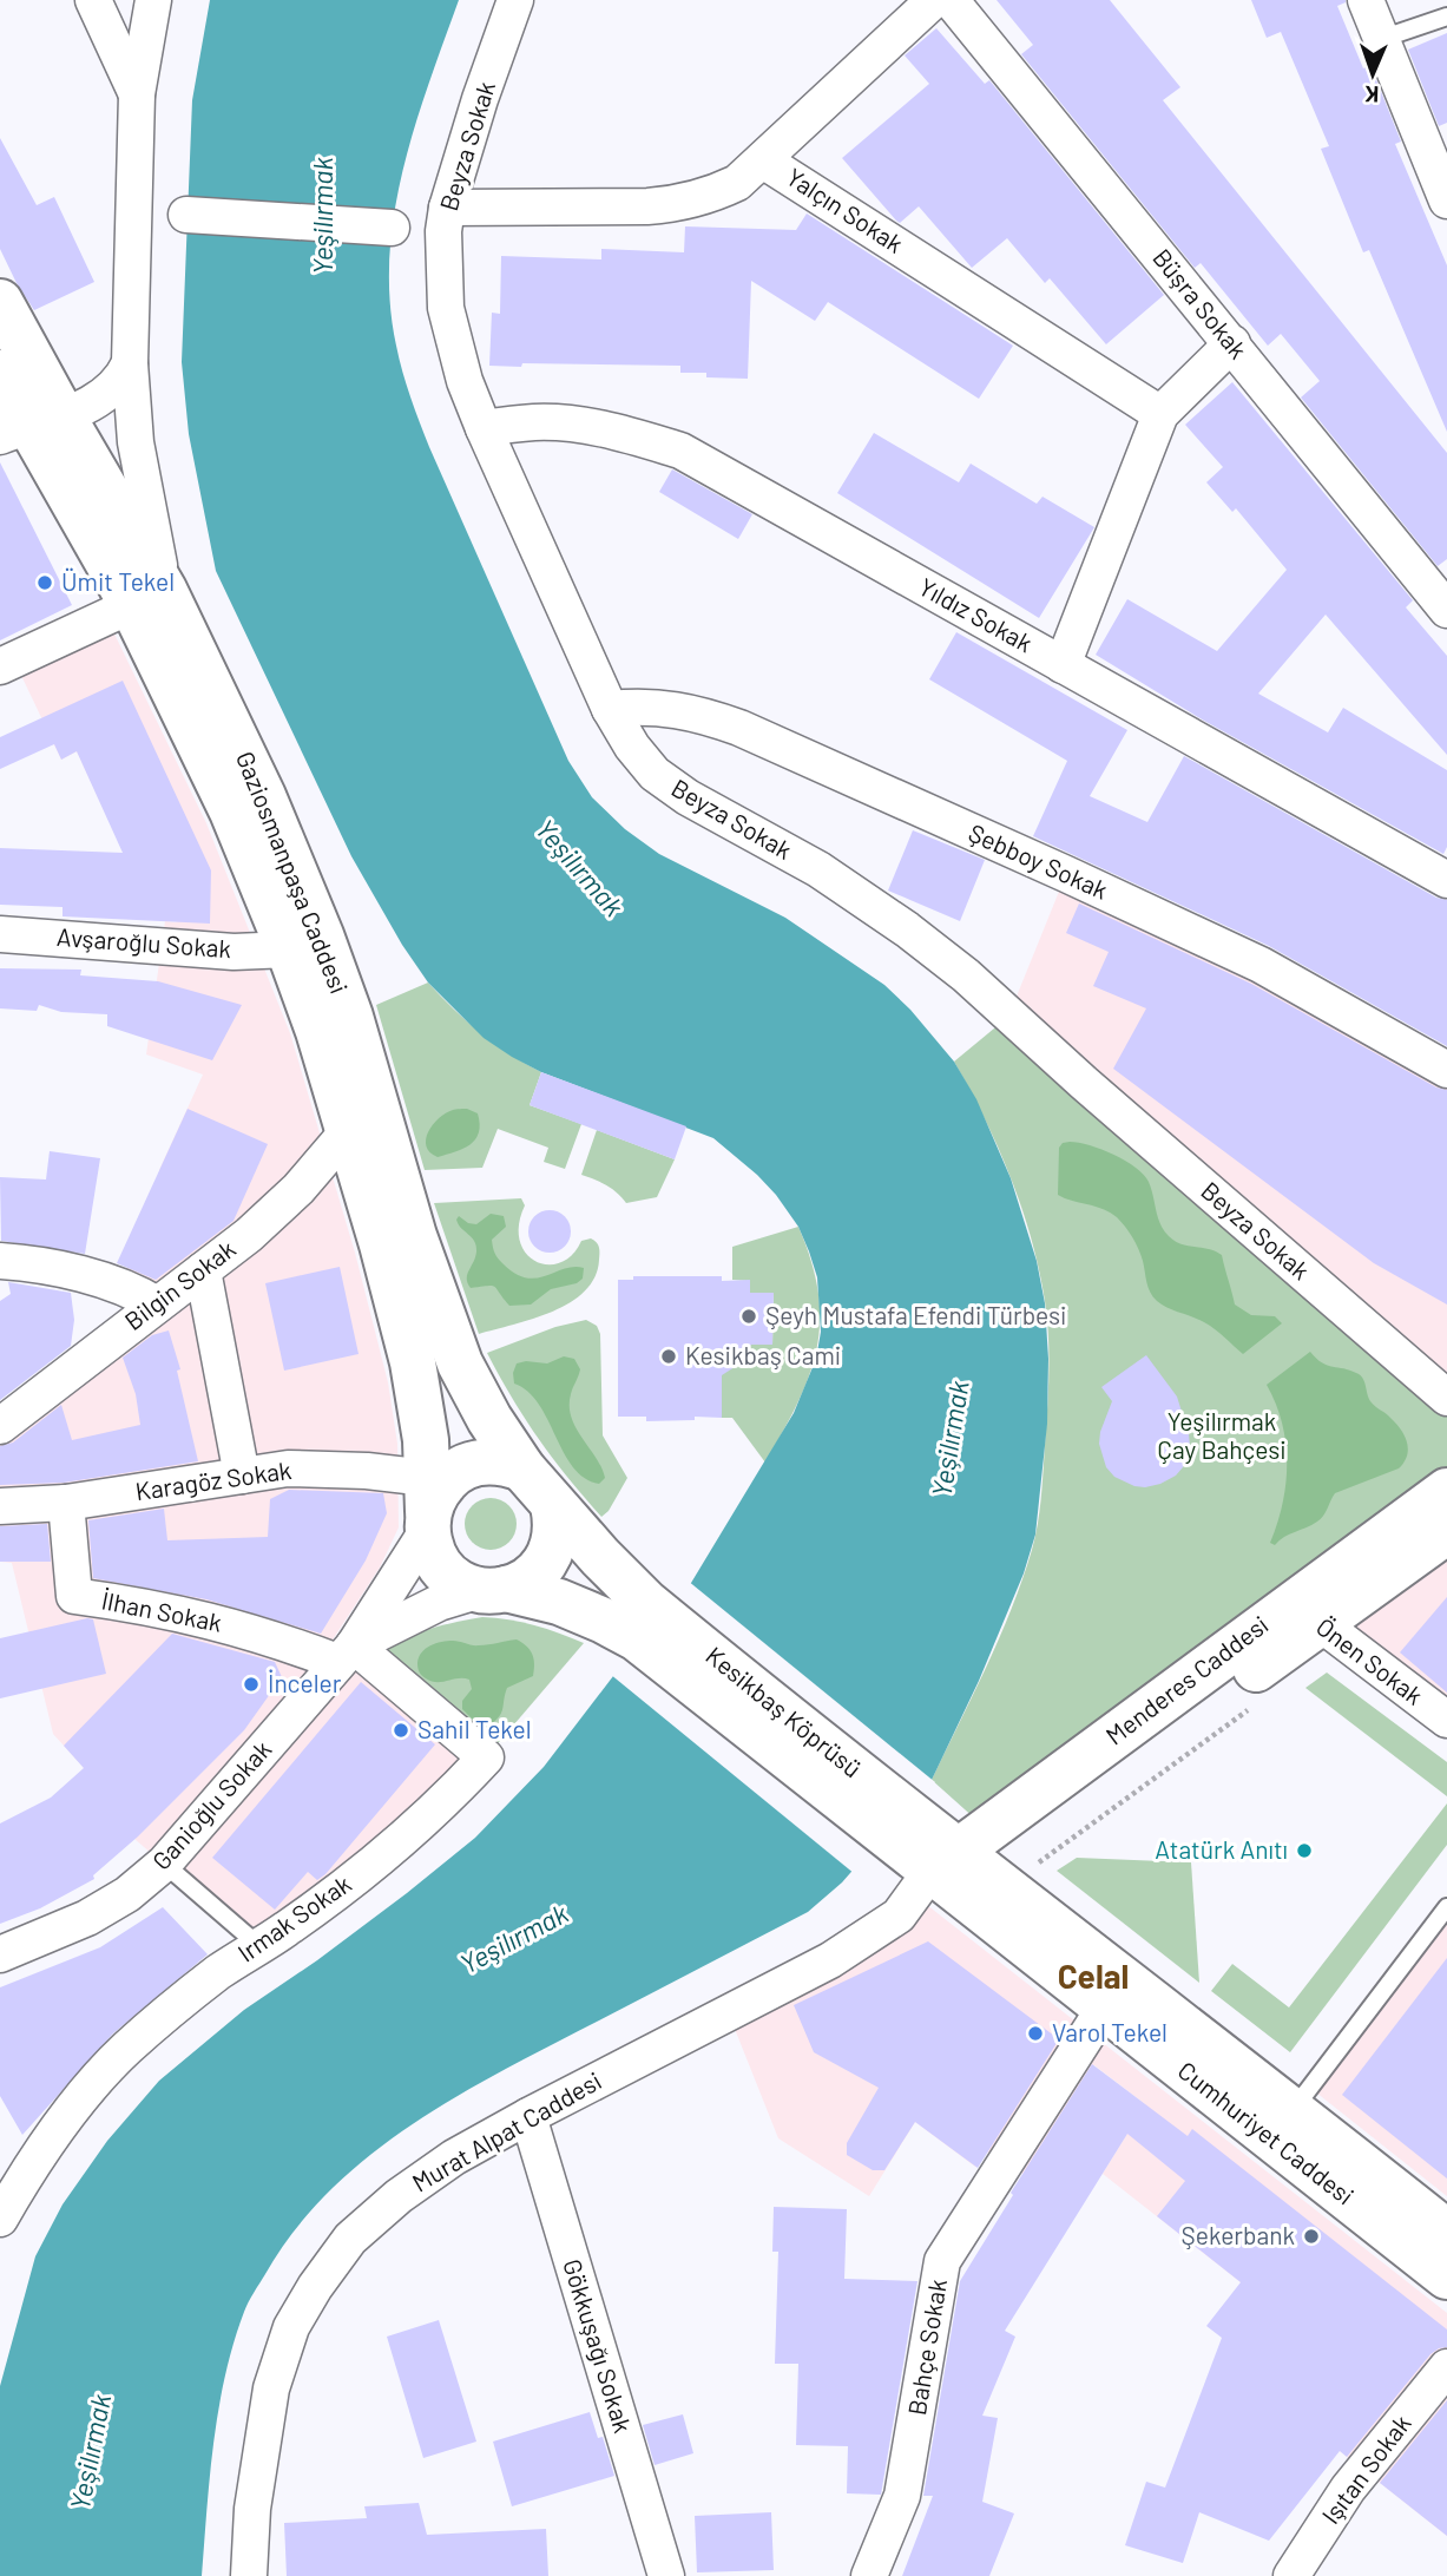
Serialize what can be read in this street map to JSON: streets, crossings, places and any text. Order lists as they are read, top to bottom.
{
  "streets": {
    "main road": [
      "Gaziosmanpaşa Caddesi",
      "Menderes Caddesi",
      "Kesikbaş Köprüsü",
      "Cumhuriyet Caddesi"
    ],
    "street": [
      "Beyza Sokak",
      "Yalçın Sokak",
      "Büşra Sokak",
      "Yıldız Sokak",
      "Şebboy Sokak",
      "Avşaroğlu Sokak",
      "Bilgin Sokak",
      "Karagöz Sokak",
      "İlhan Sokak",
      "Önen Sokak",
      "Ganioğlu Sokak",
      "Irmak Sokak",
      "Murat Alpat Caddesi",
      "Gökkuşağı Sokak",
      "Bahçe Sokak",
      "Işıtan Sokak"
    ]
  },
  "crossings": [
    ["Beyza Sokak", "Yalçın Sokak"],
    ["Beyza Sokak", "Yıldız Sokak"],
    ["Beyza Sokak", "Şebboy Sokak"],
    ["Gaziosmanpaşa Caddesi", "Avşaroğlu Sokak"],
    ["Gaziosmanpaşa Caddesi", "Bilgin Sokak"],
    ["Gaziosmanpaşa Caddesi", "Karagöz Sokak"],
    ["Gaziosmanpaşa Caddesi", "Ganioğlu Sokak"],
    ["Karagöz Sokak", "İlhan Sokak"],
    ["Karagöz Sokak", "Ganioğlu Sokak"],
    ["İlhan Sokak", "Ganioğlu Sokak"],
    ["İlhan Sokak", "Irmak Sokak"],
    ["Önen Sokak", "Menderes Caddesi"],
    ["Menderes Caddesi", "Murat Alpat Caddesi"],
    ["Menderes Caddesi", "Cumhuriyet Caddesi"],
    ["Kesikbaş Köprüsü", "Cumhuriyet Caddesi"],
    ["Ganioğlu Sokak", "Irmak Sokak"],
    ["Murat Alpat Caddesi", "Cumhuriyet Caddesi"],
    ["Murat Alpat Caddesi", "Gökkuşağı Sokak"],
    ["Cumhuriyet Caddesi", "Bahçe Sokak"]
  ],
  "districts": ["Celal"],
  "water": ["Yeşilırmak"],
  "parks": ["Yeşilırmak Çay Bahçesi"],
  "places": [
    "Ümit Tekel",
    "Şeyh Mustafa Efendi Türbesi",
    "Kesikbaş Cami",
    "İnceler",
    "Sahil Tekel",
    "Atatürk Anıtı",
    "Varol Tekel",
    "Şekerbank"
  ],
  "north": "bottom"
}
